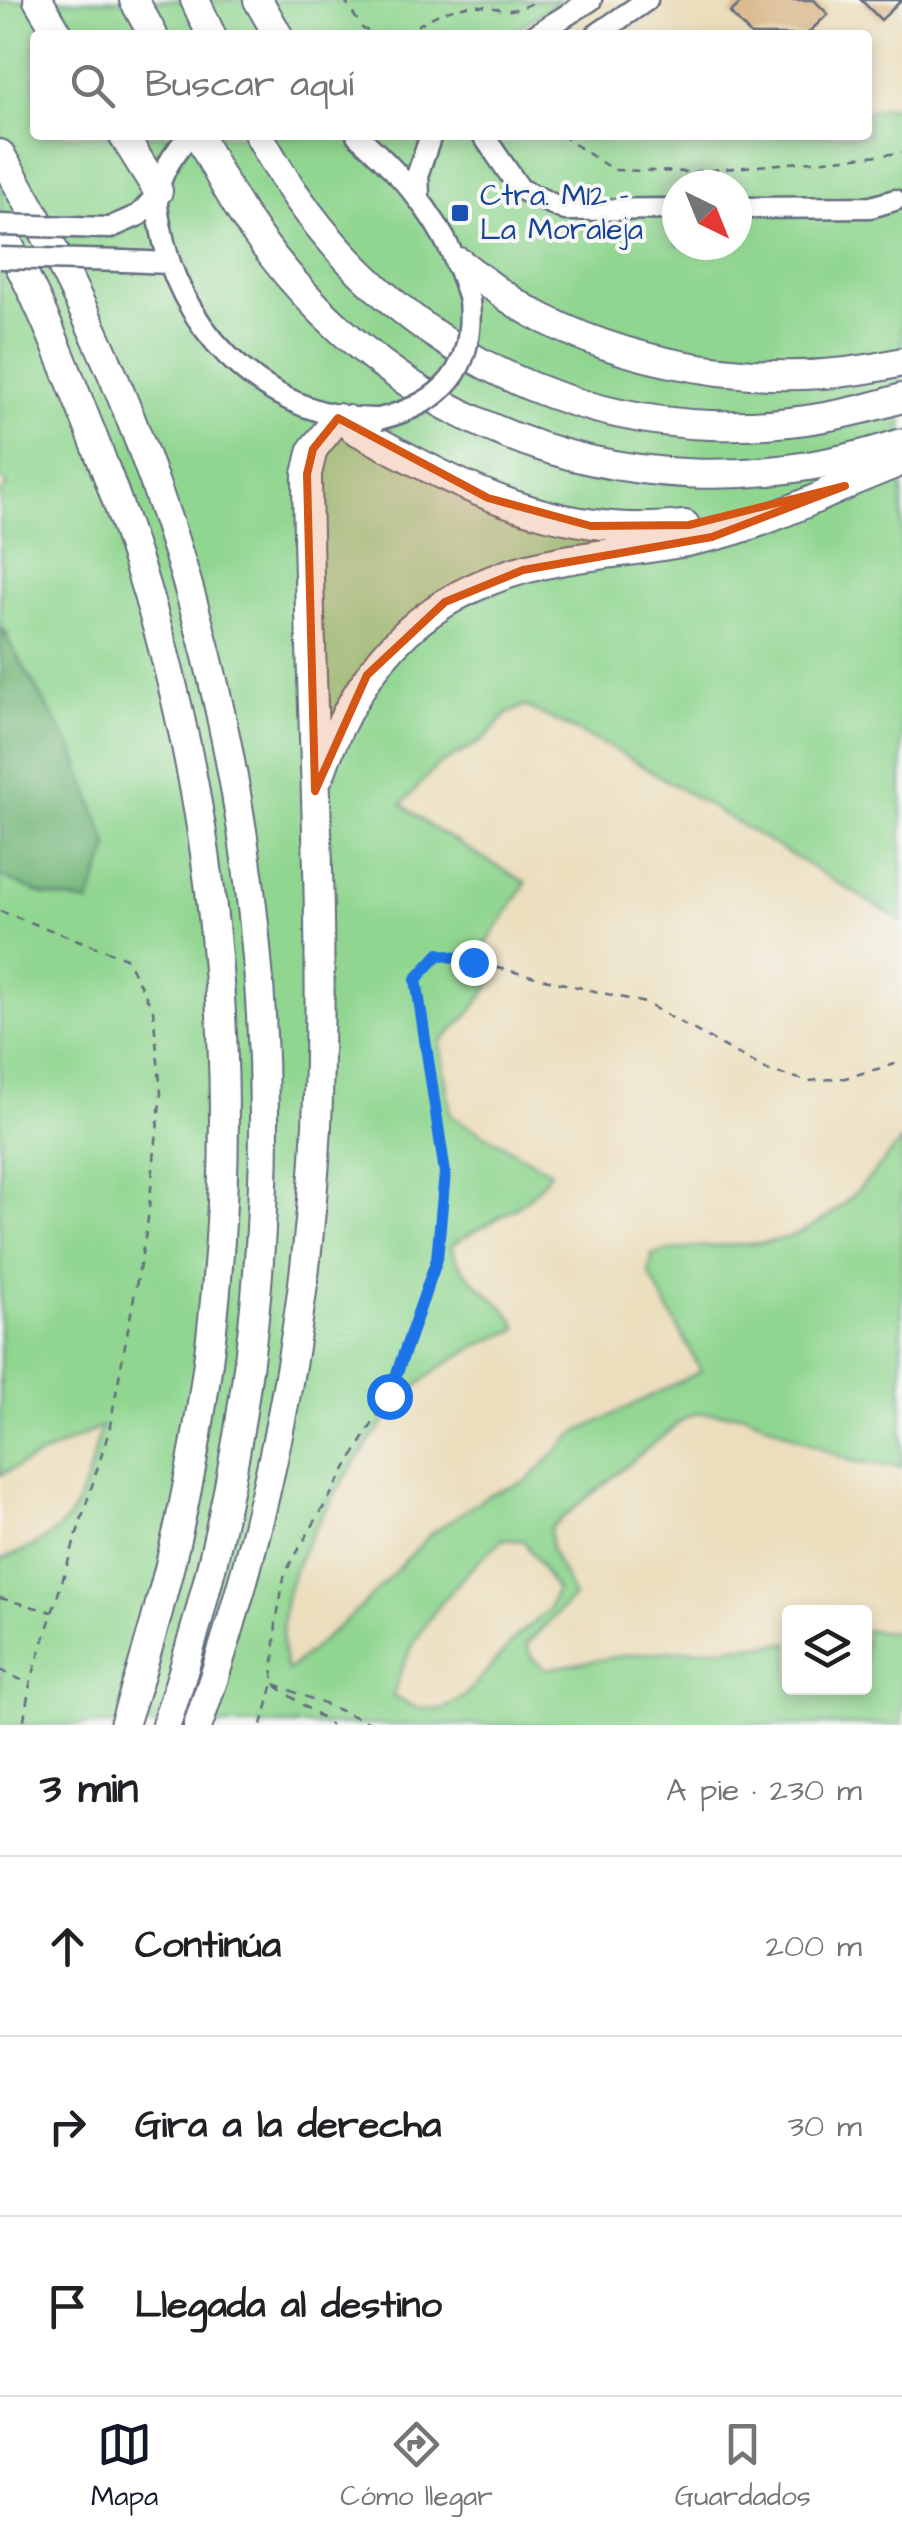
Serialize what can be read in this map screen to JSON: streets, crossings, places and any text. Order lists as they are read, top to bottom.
{
  "places": {
    "transit": ["Ctra. M12 - La Moraleja"]
  },
  "north": "bottom right",
  "page": {
    "search": "Buscar aquí",
    "heading": ["3 min", "A pie · 230 m"],
    "list": [
      ["Continúa", "200 m"],
      ["Gira a la derecha", "30 m"],
      "Llegada al destino"
    ],
    "nav": ["Mapa", "Cómo llegar", "Guardados"]
  }
}
